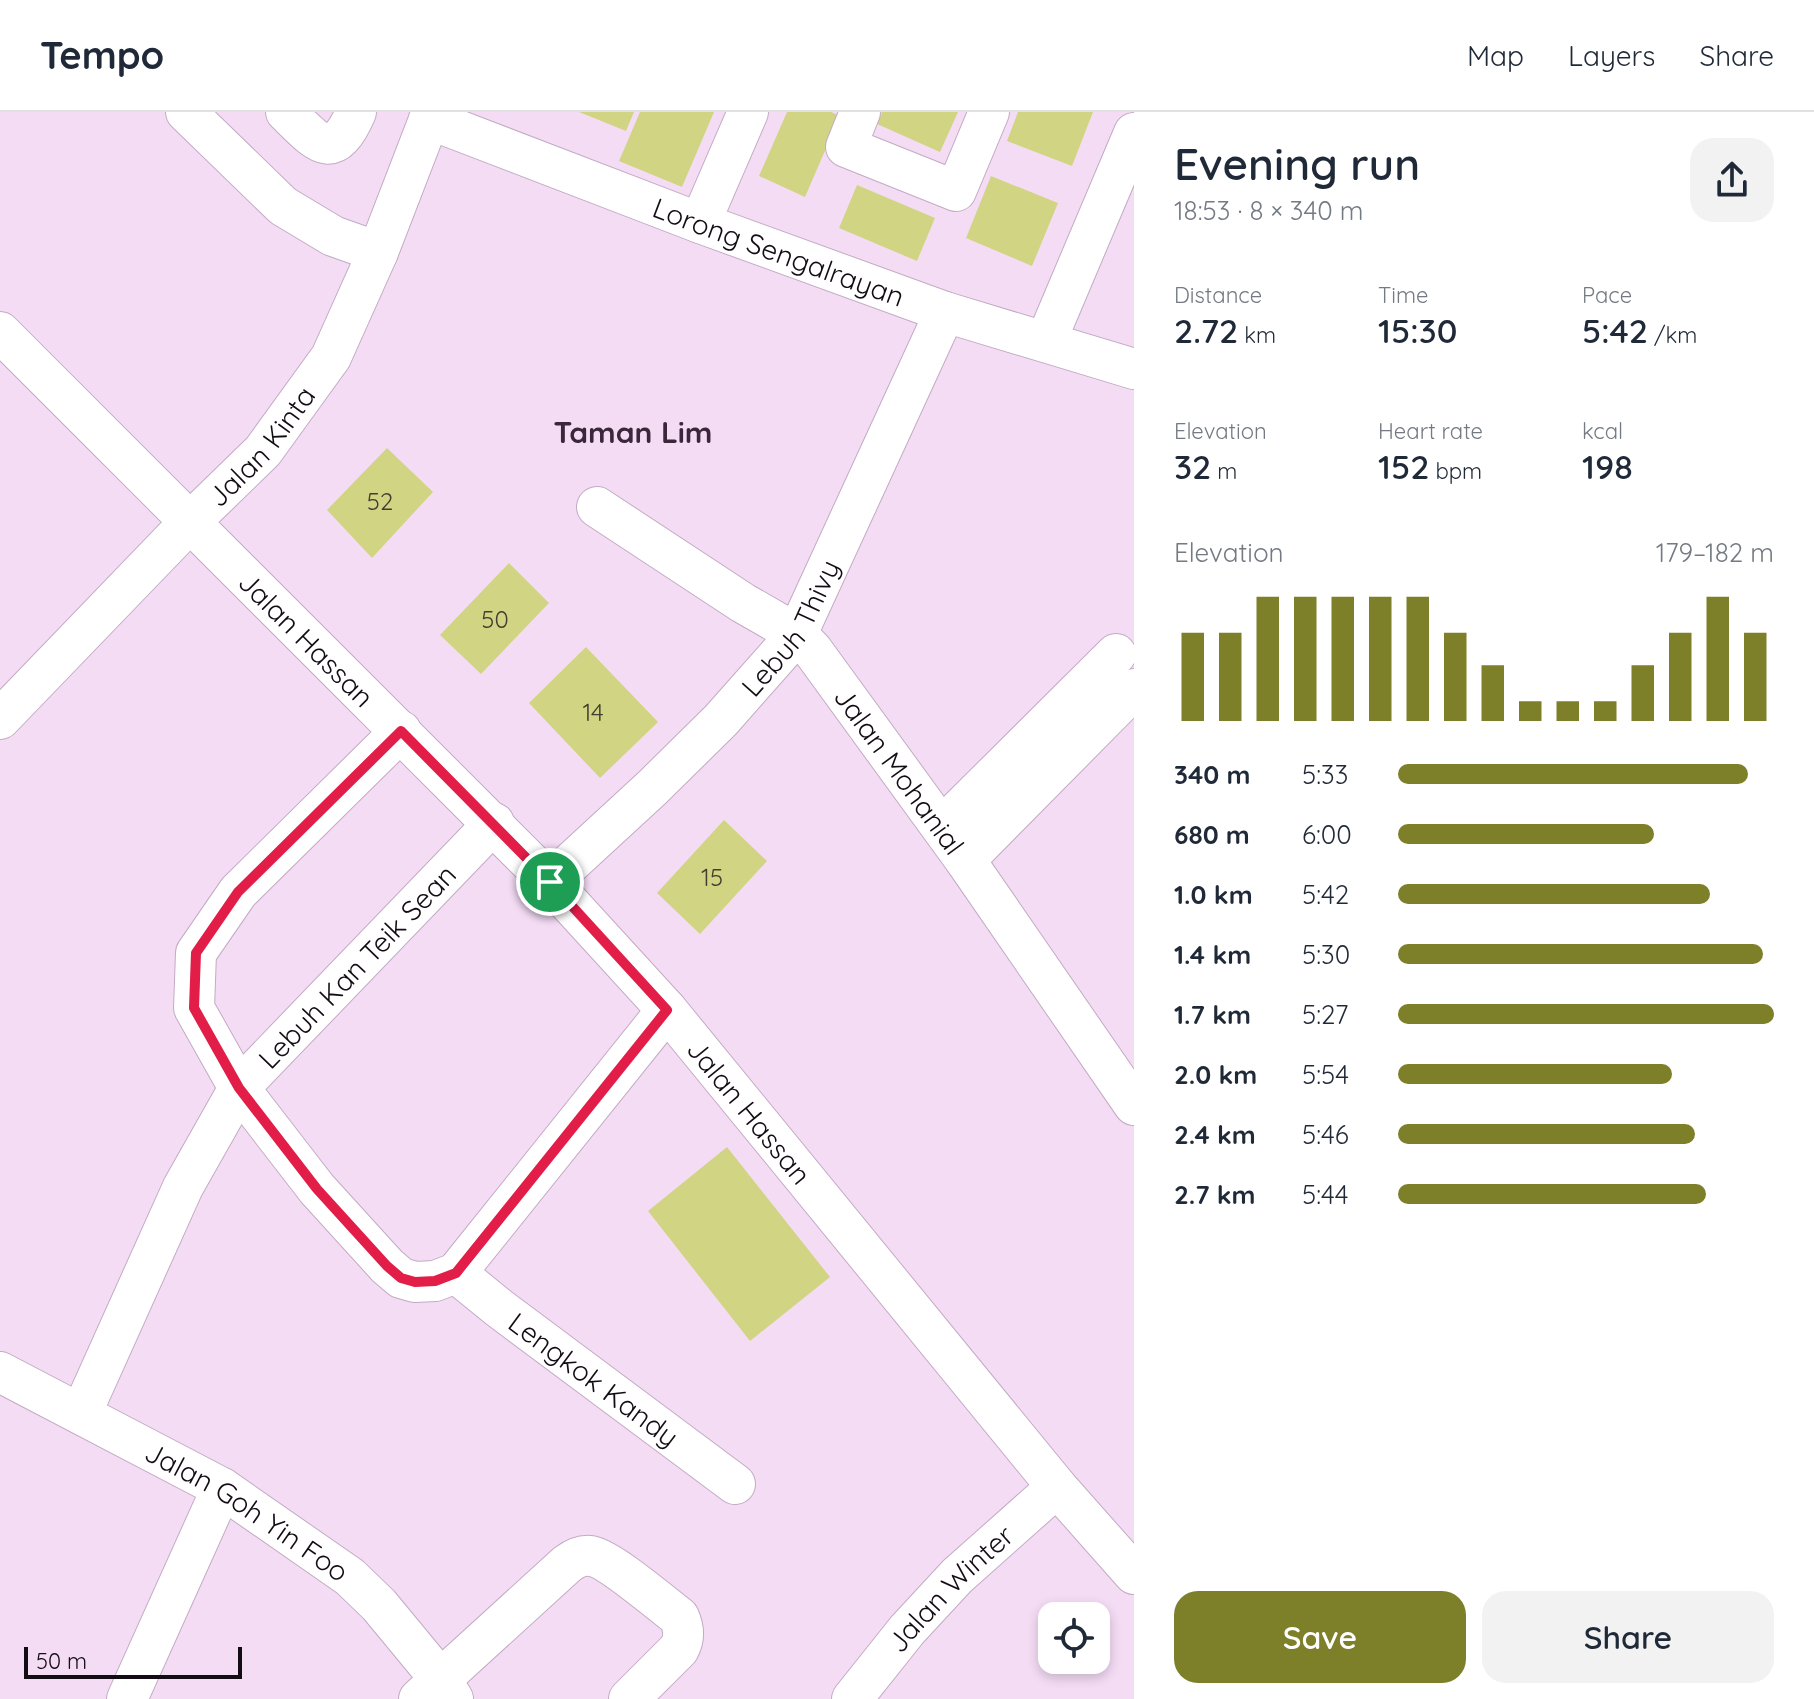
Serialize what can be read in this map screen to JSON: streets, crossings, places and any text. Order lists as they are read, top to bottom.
{
  "streets": {
    "street": [
      "Lorong Sengalrayan",
      "Jalan Kinta",
      "Lebuh Thivy",
      "Jalan Hassan",
      "Jalan Mohanial",
      "Lebuh Kan Teik Sean",
      "Lengkok Kandy",
      "Jalan Goh Yin Foo",
      "Jalan Winter"
    ]
  },
  "crossings": [
    ["Lorong Sengalrayan", "Jalan Kinta"],
    ["Lorong Sengalrayan", "Lebuh Thivy"],
    ["Jalan Kinta", "Jalan Hassan"],
    ["Lebuh Thivy", "Jalan Hassan"],
    ["Lebuh Thivy", "Jalan Mohanial"],
    ["Jalan Hassan", "Lebuh Kan Teik Sean"],
    ["Jalan Hassan", "Jalan Winter"],
    ["Lebuh Kan Teik Sean", "Jalan Goh Yin Foo"]
  ],
  "districts": ["Taman Lim"],
  "house_numbers": [
    "52",
    "50",
    "14",
    "15"
  ],
  "scale_bar": "50 m",
  "page": {
    "header": "Tempo",
    "nav": ["Map", "Layers", "Share"],
    "heading": ["Evening run", "18:53 · 8 × 340 m"],
    "stats": [
      ["Distance", "2.72 km"],
      ["Time", "15:30"],
      ["Pace", "5:42 /km"],
      ["Elevation", "32 m"],
      ["Heart rate", "152 bpm"],
      ["kcal", "198"]
    ],
    "chart": ["Elevation", "179–182 m"],
    "list": [
      {
        "name": "340 m",
        "note": "5:33"
      },
      {
        "name": "680 m",
        "note": "6:00"
      },
      {
        "name": "1.0 km",
        "note": "5:42"
      },
      {
        "name": "1.4 km",
        "note": "5:30"
      },
      {
        "name": "1.7 km",
        "note": "5:27"
      },
      {
        "name": "2.0 km",
        "note": "5:54"
      },
      {
        "name": "2.4 km",
        "note": "5:46"
      },
      {
        "name": "2.7 km",
        "note": "5:44"
      }
    ],
    "buttons": ["Save", "Share"],
    "scale": "50 m"
  }
}
